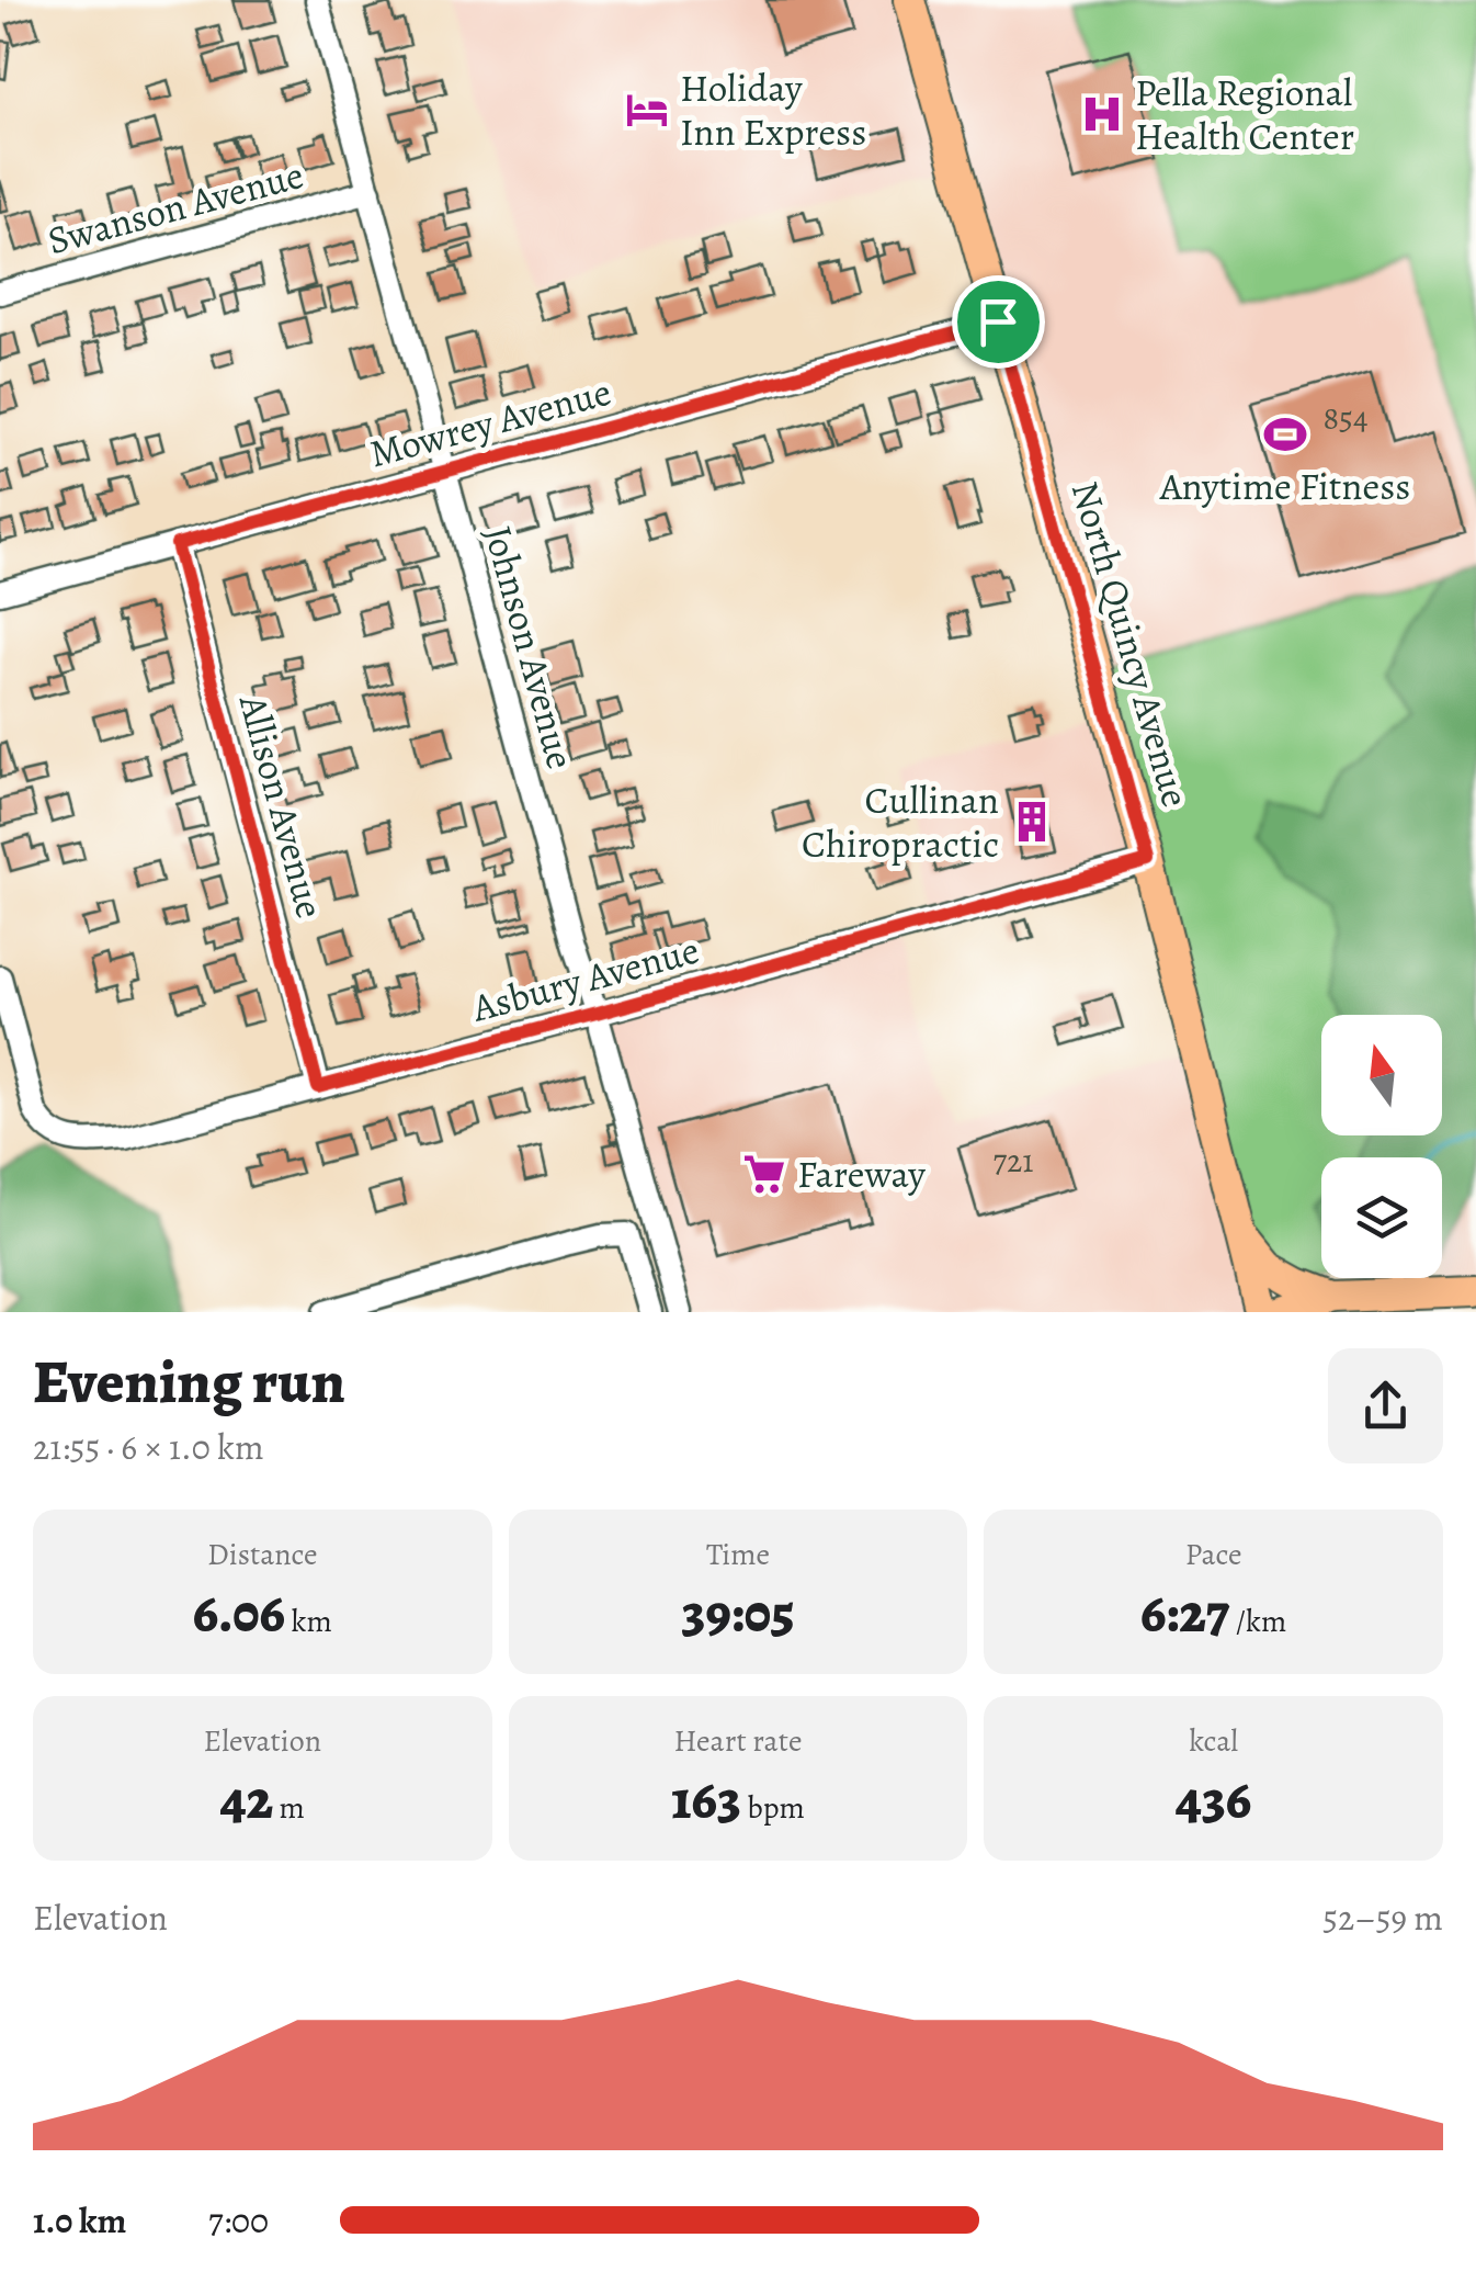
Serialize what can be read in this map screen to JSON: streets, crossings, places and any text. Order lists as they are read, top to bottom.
{
  "streets": {
    "main road": ["North Quincy Avenue"],
    "street": [
      "Swanson Avenue",
      "Mowrey Avenue",
      "Johnson Avenue",
      "Allison Avenue",
      "Asbury Avenue"
    ]
  },
  "crossings": [
    ["Swanson Avenue", "Johnson Avenue"],
    ["Mowrey Avenue", "North Quincy Avenue"],
    ["Mowrey Avenue", "Johnson Avenue"],
    ["Mowrey Avenue", "Allison Avenue"],
    ["North Quincy Avenue", "Asbury Avenue"],
    ["Johnson Avenue", "Asbury Avenue"],
    ["Allison Avenue", "Asbury Avenue"]
  ],
  "places": {
    "hotel": ["Holiday Inn Express"],
    "hospital": ["Pella Regional Health Center"],
    "sports": ["Anytime Fitness"],
    "building": ["Cullinan Chiropractic"],
    "supermarket": ["Fareway"]
  },
  "house_numbers": ["854", "721"],
  "north": "top",
  "page": {
    "heading": ["Evening run", "21:55 · 6 × 1.0 km"],
    "stats": [
      ["Distance", "6.06 km"],
      ["Time", "39:05"],
      ["Pace", "6:27 /km"],
      ["Elevation", "42 m"],
      ["Heart rate", "163 bpm"],
      ["kcal", "436"]
    ],
    "chart": ["Elevation", "52–59 m"],
    "list": [
      {
        "name": "1.0 km",
        "note": "7:00"
      }
    ]
  }
}
